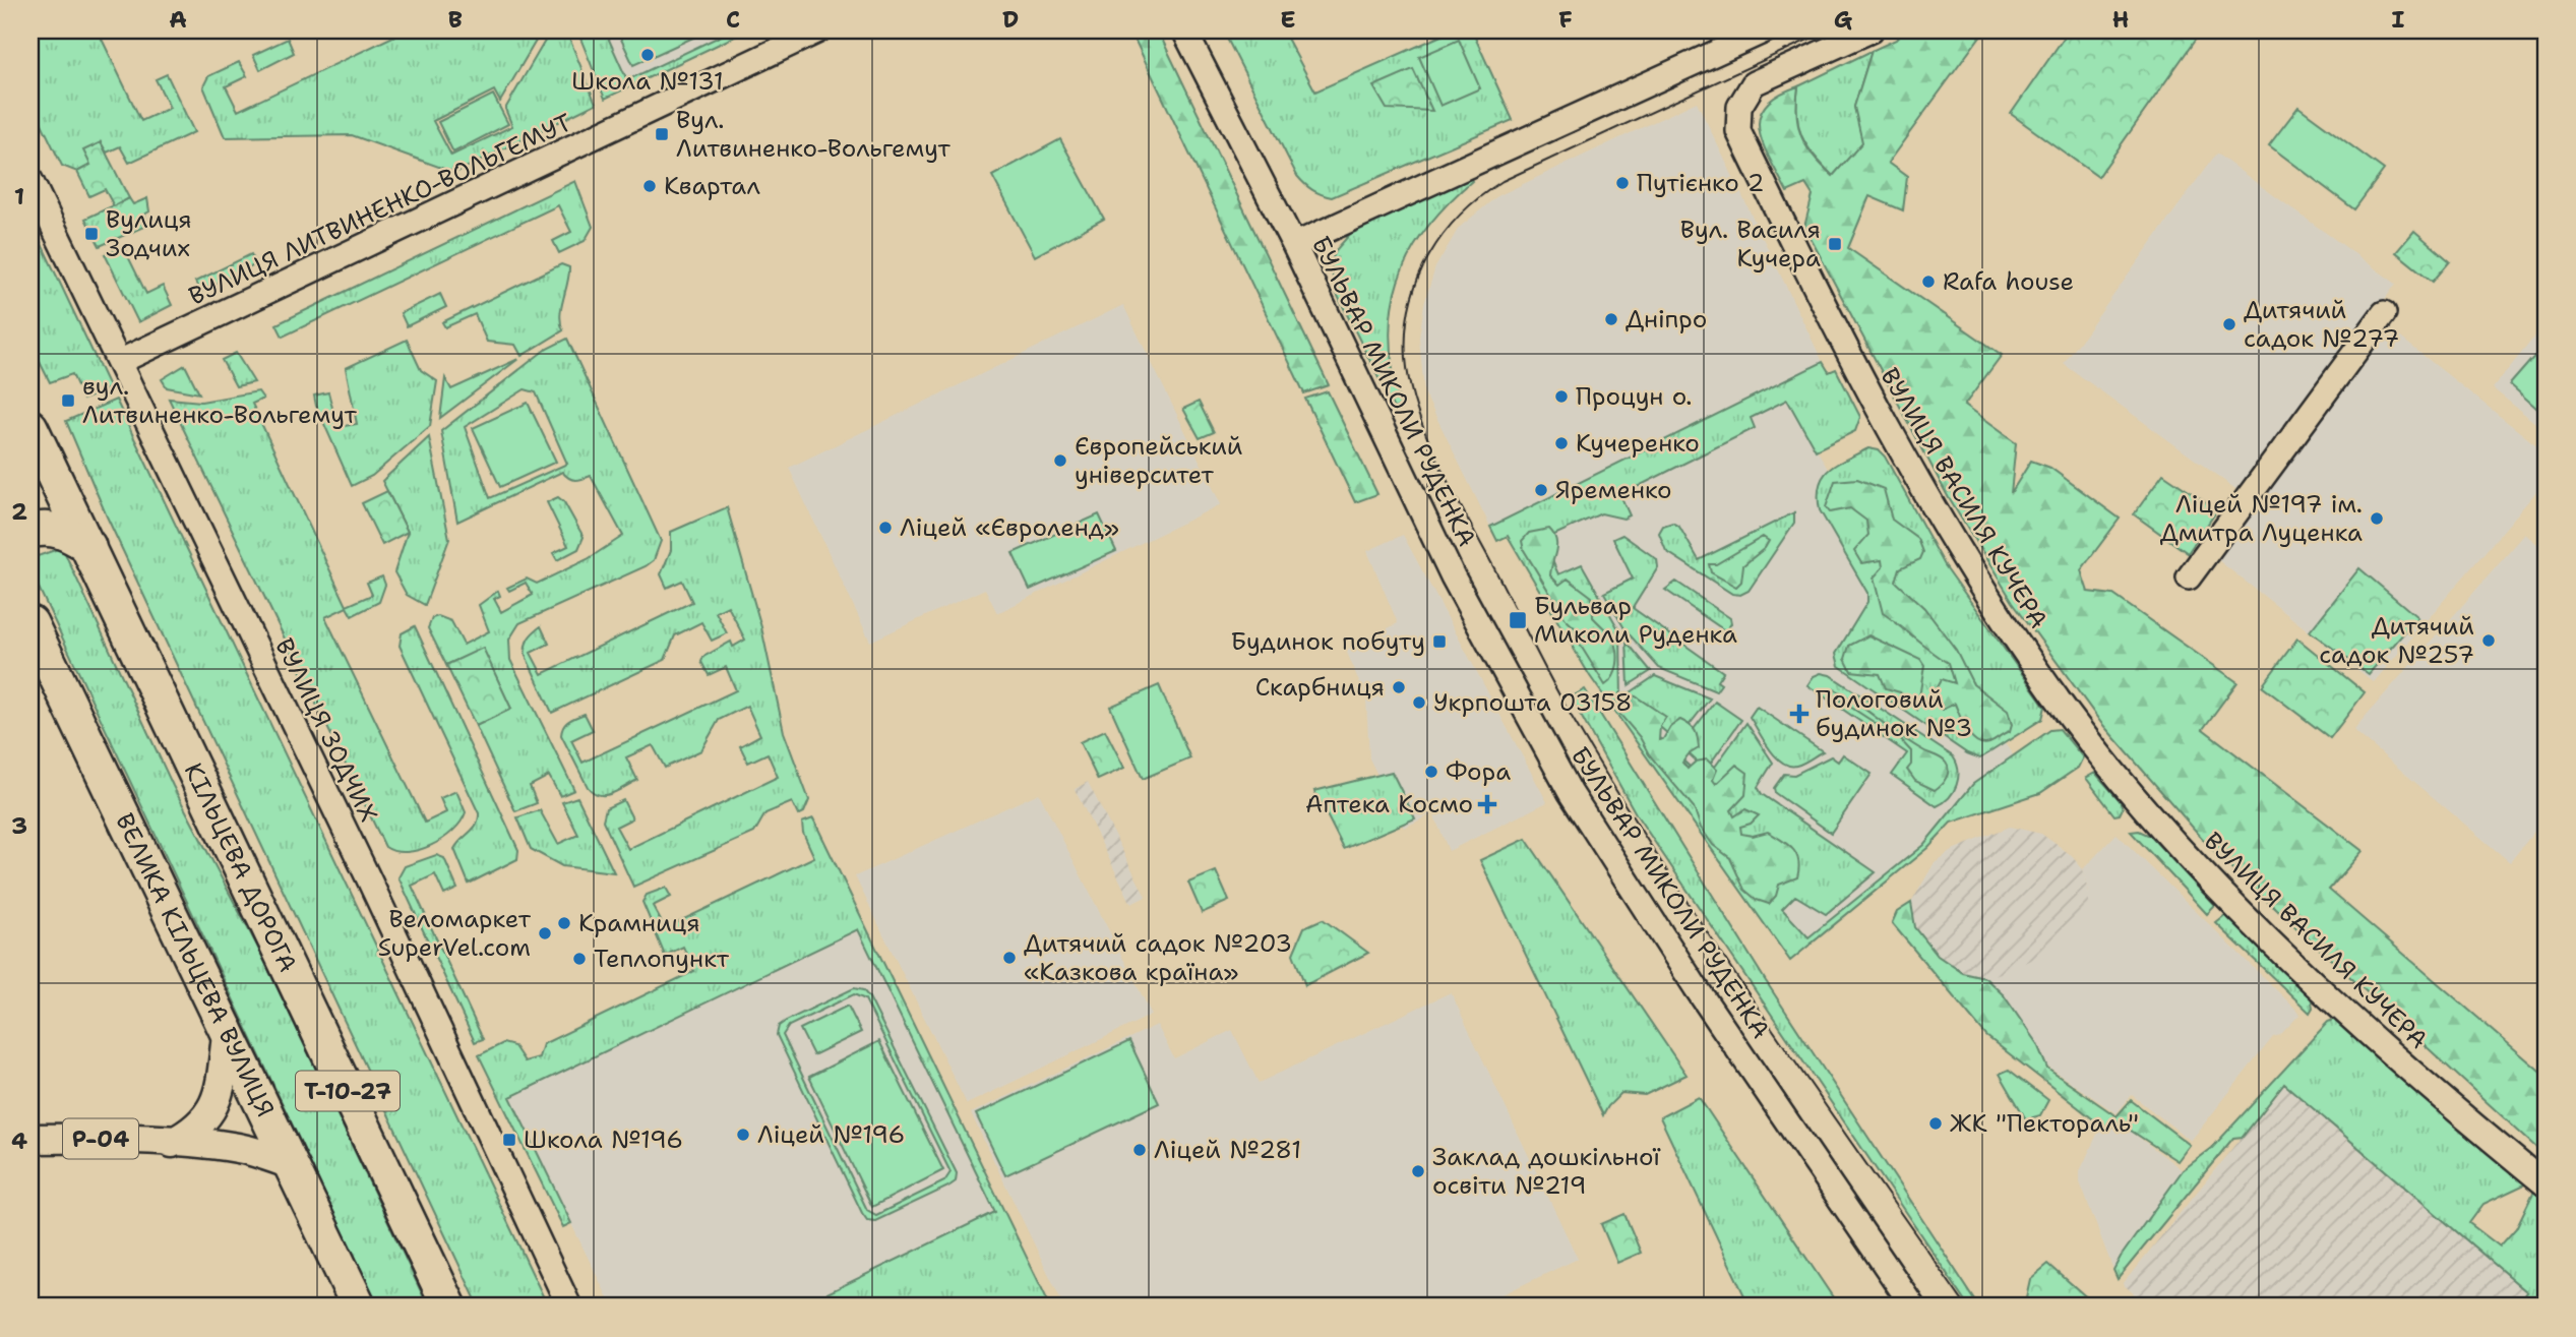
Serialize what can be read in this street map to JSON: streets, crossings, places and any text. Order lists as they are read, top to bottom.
{
  "streets": {
    "highway": ["КІЛЬЦЕВА ДОРОГА", "ВЕЛИКА КІЛЬЦЕВА ВУЛИЦЯ", "Т-10-27"],
    "main road": ["Р-04"],
    "street": [
      "ВУЛИЦЯ ЛИТВИНЕНКО-ВОЛЬГЕМУТ",
      "БУЛЬВАР МИКОЛИ РУДЕНКА",
      "ВУЛИЦЯ ВАСИЛЯ КУЧЕРА",
      "ВУЛИЦЯ ЗОДЧИХ"
    ]
  },
  "crossings": [
    ["ВУЛИЦЯ ЛИТВИНЕНКО-ВОЛЬГЕМУТ", "ВУЛИЦЯ ЗОДЧИХ"],
    ["ВЕЛИКА КІЛЬЦЕВА ВУЛИЦЯ", "Р-04"]
  ],
  "places": {
    "other": [
      "Школа №131",
      "Путієнко 2",
      "Квартал",
      "Rafa house",
      "Дніпро",
      "Дитячий садок №277",
      "Процун о.",
      "Кучеренко",
      "Європейський університет",
      "Яременко",
      "Ліцей №197 ім. Дмитра Луценка",
      "Ліцей «Євроленд»",
      "Дитячий садок №257",
      "Скарбниця",
      "Укрпошта 03158",
      "Фора",
      "Крамниця",
      "Веломаркет SuperVel.com",
      "Дитячий садок №203 «Казкова країна»",
      "Теплопункт",
      "ЖК \"Пектораль\"",
      "Ліцей №196",
      "Ліцей №281",
      "Заклад дошкільної освіти №219"
    ],
    "transit": [
      "Вул. Литвиненко-Вольгемут",
      "Вулиця Зодчих",
      "Вул. Василя Кучера",
      "вул. Литвиненко-Вольгемут",
      "Бульвар Миколи Руденка",
      "Будинок побуту",
      "Школа №196"
    ],
    "health": ["Пологовий будинок №3", "Аптека Космо"]
  },
  "grid": {
    "columns": [
      "A",
      "B",
      "C",
      "D",
      "E",
      "F",
      "G",
      "H",
      "I"
    ],
    "rows": [
      "1",
      "2",
      "3",
      "4"
    ]
  }
}
